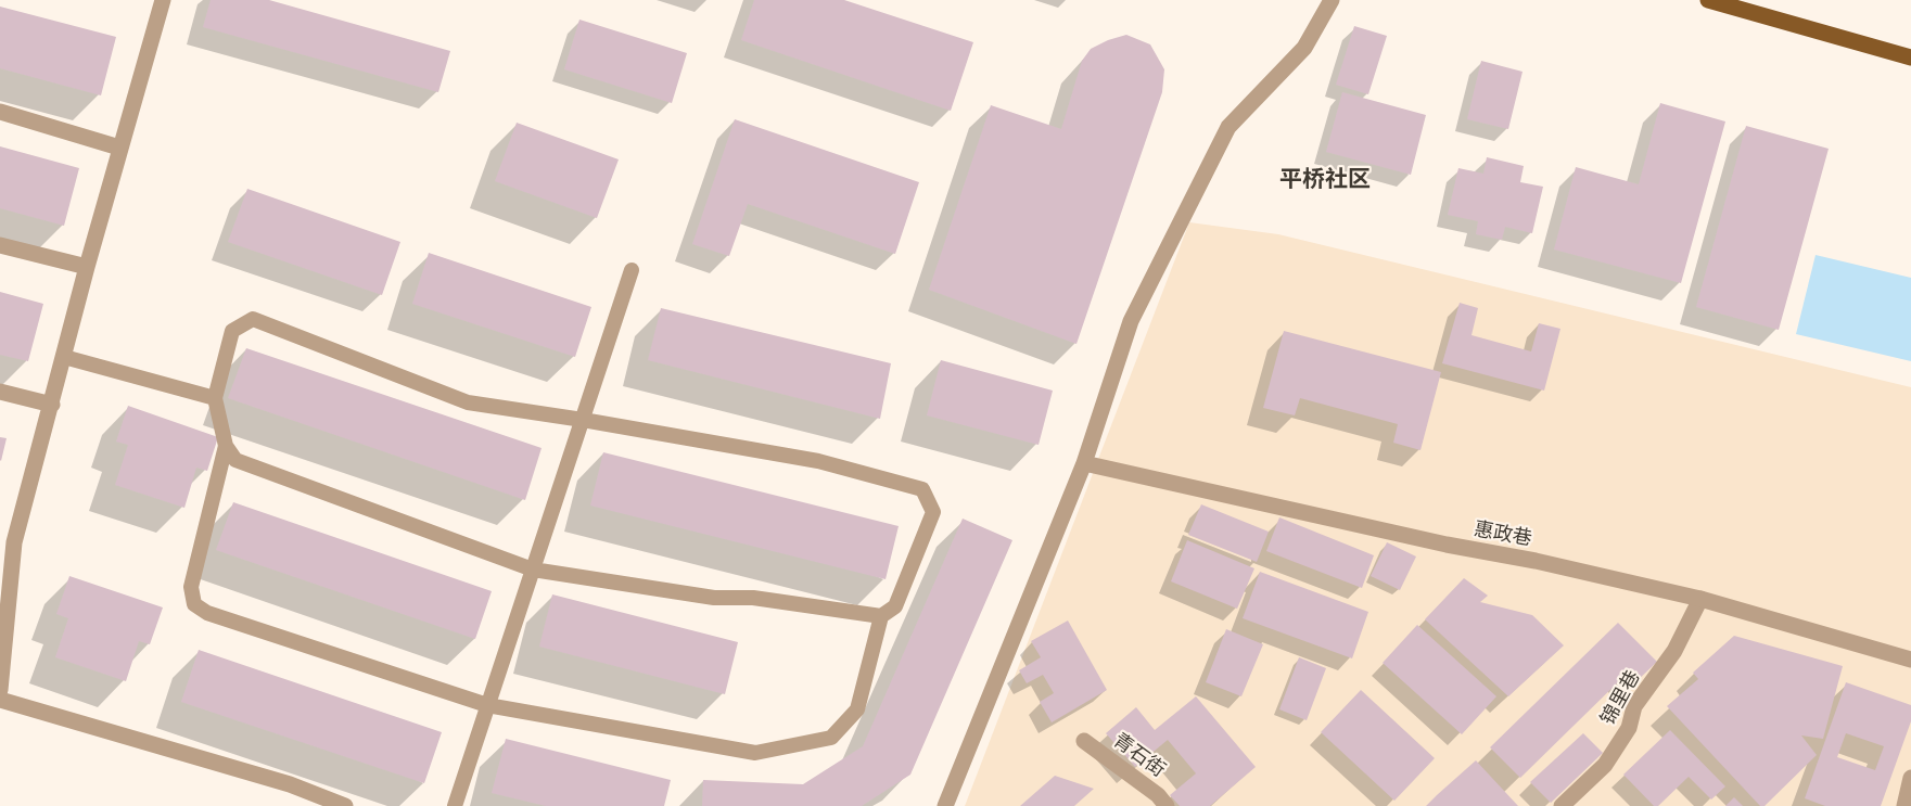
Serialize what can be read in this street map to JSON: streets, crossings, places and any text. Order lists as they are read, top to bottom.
{
  "streets": {
    "street": ["惠政巷", "锦里巷", "青石街"]
  },
  "crossings": [
    ["惠政巷", "锦里巷"]
  ],
  "districts": ["平桥社区"]
}
